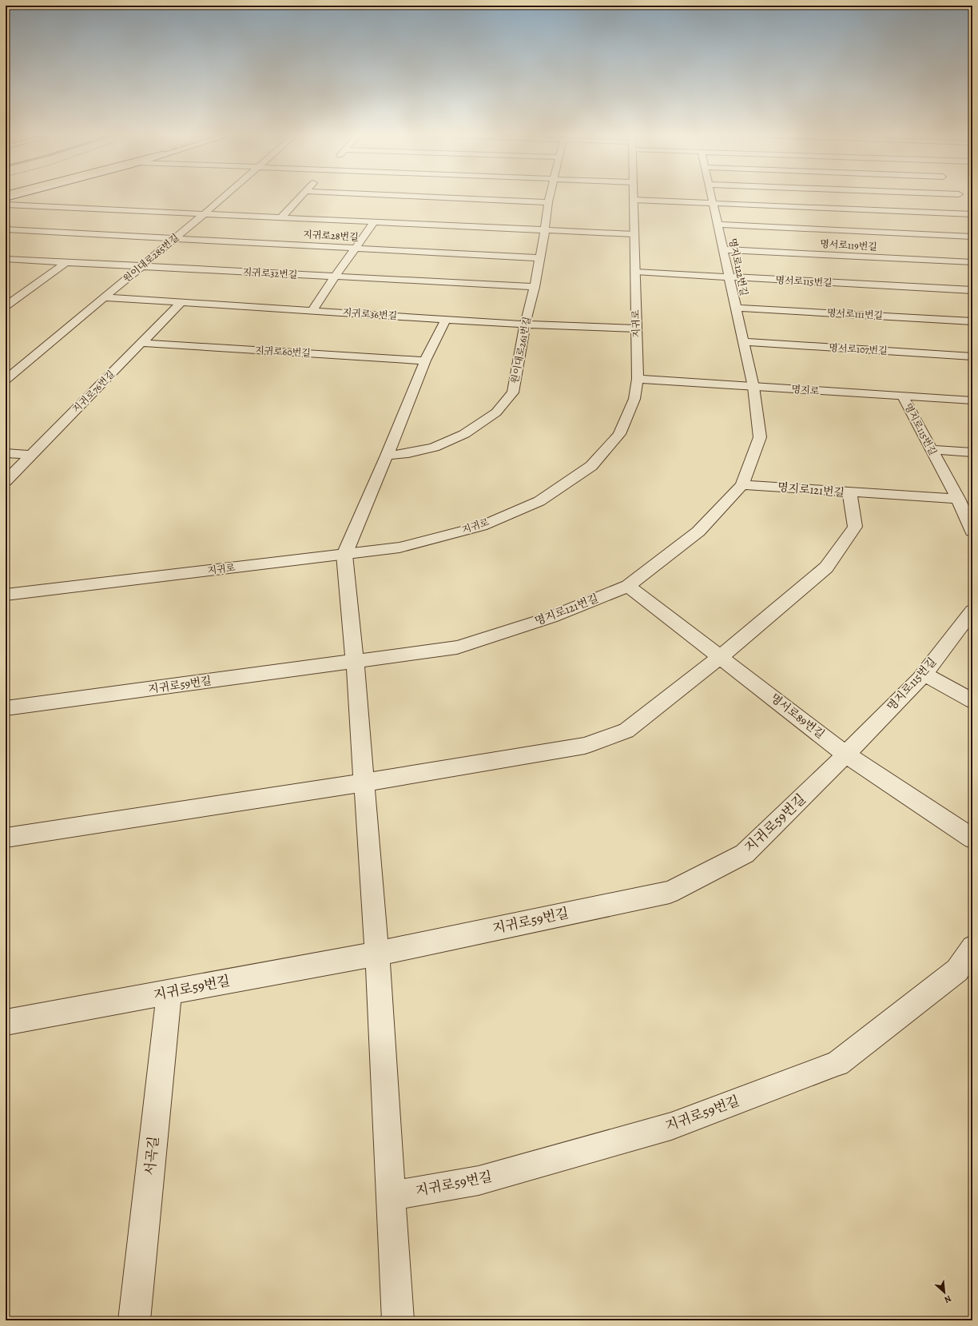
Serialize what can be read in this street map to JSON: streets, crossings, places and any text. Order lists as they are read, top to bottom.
{
  "streets": {
    "street": [
      "지귀로28번길",
      "명서로119번길",
      "원이대로285번길",
      "명지로122번길",
      "지귀로32번길",
      "명서로115번길",
      "지귀로36번길",
      "명서로111번길",
      "지귀로",
      "명서로107번길",
      "원이대로261번길",
      "지귀로60번길",
      "명지로",
      "지귀로76번길",
      "명지로115번길",
      "명지로121번길",
      "지귀로59번길",
      "명서로89번길",
      "서곡길"
    ]
  },
  "crossings": [
    ["지귀로28번길", "원이대로285번길"],
    ["지귀로28번길", "원이대로261번길"],
    ["명서로119번길", "명지로122번길"],
    ["원이대로285번길", "지귀로32번길"],
    ["원이대로285번길", "지귀로36번길"],
    ["명지로122번길", "명서로115번길"],
    ["명지로122번길", "명서로111번길"],
    ["명지로122번길", "명서로107번길"],
    ["명지로122번길", "명지로"],
    ["명지로122번길", "명지로121번길"],
    ["지귀로32번길", "원이대로261번길"],
    ["명서로115번길", "지귀로"],
    ["지귀로36번길", "지귀로"],
    ["지귀로36번길", "원이대로261번길"],
    ["지귀로36번길", "지귀로76번길"],
    ["지귀로", "명지로"],
    ["지귀로60번길", "지귀로76번길"],
    ["명지로", "명지로115번길"],
    ["명지로", "명지로121번길"],
    ["명지로115번길", "지귀로59번길"],
    ["명지로115번길", "명서로89번길"],
    ["명지로121번길", "지귀로59번길"],
    ["명지로121번길", "명서로89번길"],
    ["지귀로59번길", "명서로89번길"],
    ["지귀로59번길", "서곡길"]
  ],
  "north": "bottom right"
}
